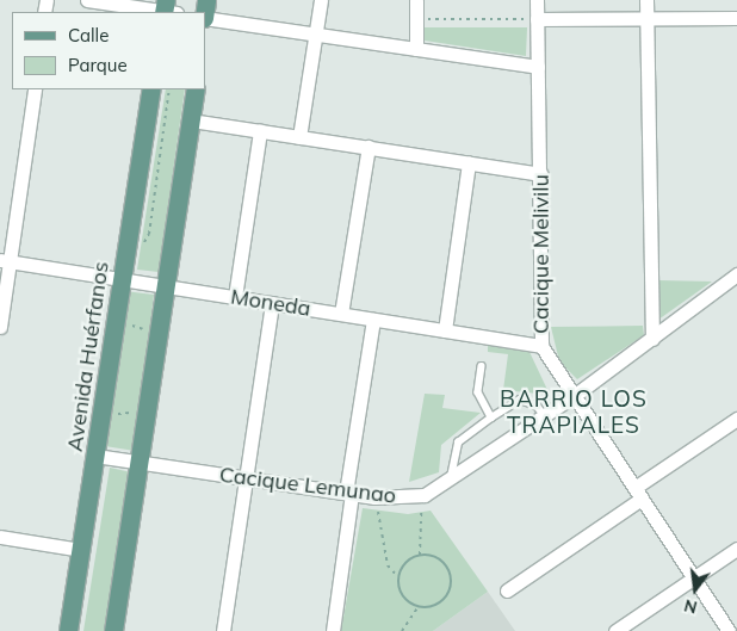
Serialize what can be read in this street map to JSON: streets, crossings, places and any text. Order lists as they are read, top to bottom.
{
  "streets": {
    "main road": ["Avenida Huérfanos"],
    "street": ["Cacique Melivilu", "Moneda", "Cacique Lemunao"]
  },
  "crossings": [
    ["Cacique Melivilu", "Moneda"],
    ["Cacique Melivilu", "Cacique Lemunao"],
    ["Moneda", "Avenida Huérfanos"],
    ["Avenida Huérfanos", "Cacique Lemunao"]
  ],
  "districts": ["BARRIO LOS TRAPIALES"],
  "legend": ["Calle", "Parque"],
  "north": "bottom"
}
